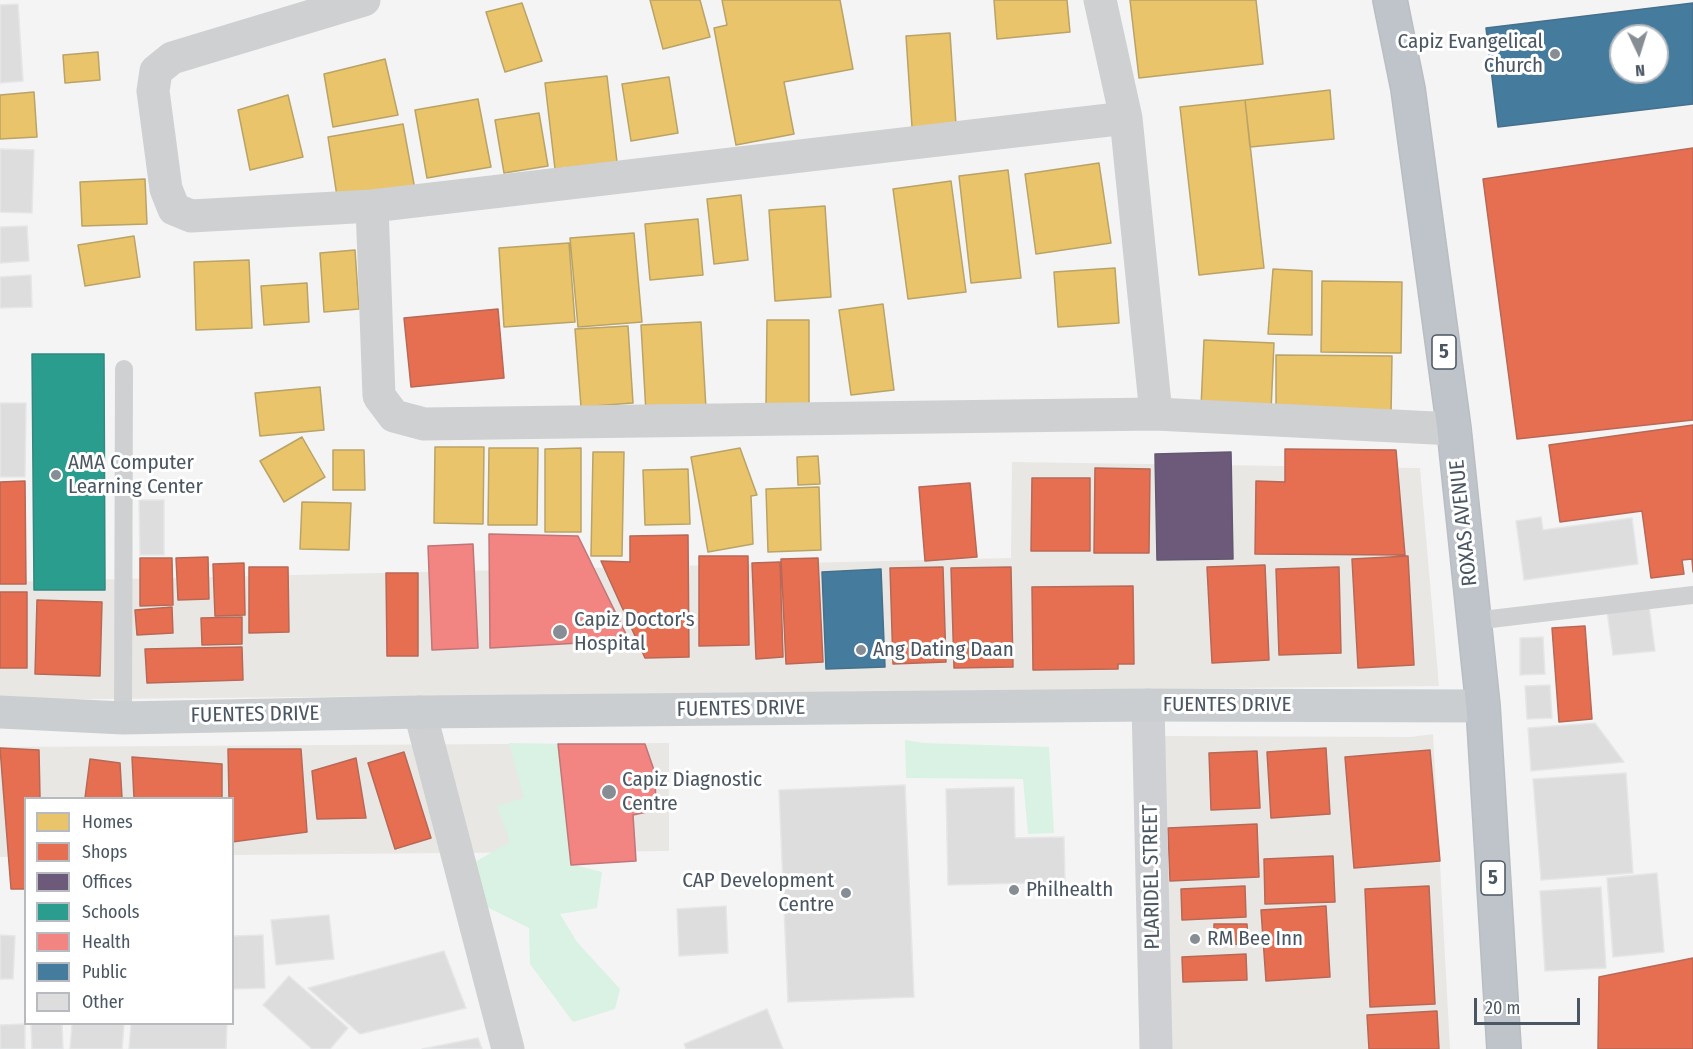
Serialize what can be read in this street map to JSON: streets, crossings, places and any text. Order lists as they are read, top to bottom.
{
  "streets": {
    "highway": ["5", "ROXAS AVENUE"],
    "main road": ["FUENTES DRIVE"],
    "street": ["PLARIDEL STREET"]
  },
  "crossings": [
    ["ROXAS AVENUE", "FUENTES DRIVE"],
    ["FUENTES DRIVE", "PLARIDEL STREET"]
  ],
  "places": [
    "Capiz Evangelical Church",
    "AMA Computer Learning Center",
    "Capiz Doctor's Hospital",
    "Ang Dating Daan",
    "Capiz Diagnostic Centre",
    "Philhealth",
    "CAP Development Centre",
    "RM Bee Inn"
  ],
  "legend": [
    "Homes",
    "Shops",
    "Offices",
    "Schools",
    "Health",
    "Public",
    "Other"
  ],
  "scale_bar": "20 m",
  "north": "bottom"
}
